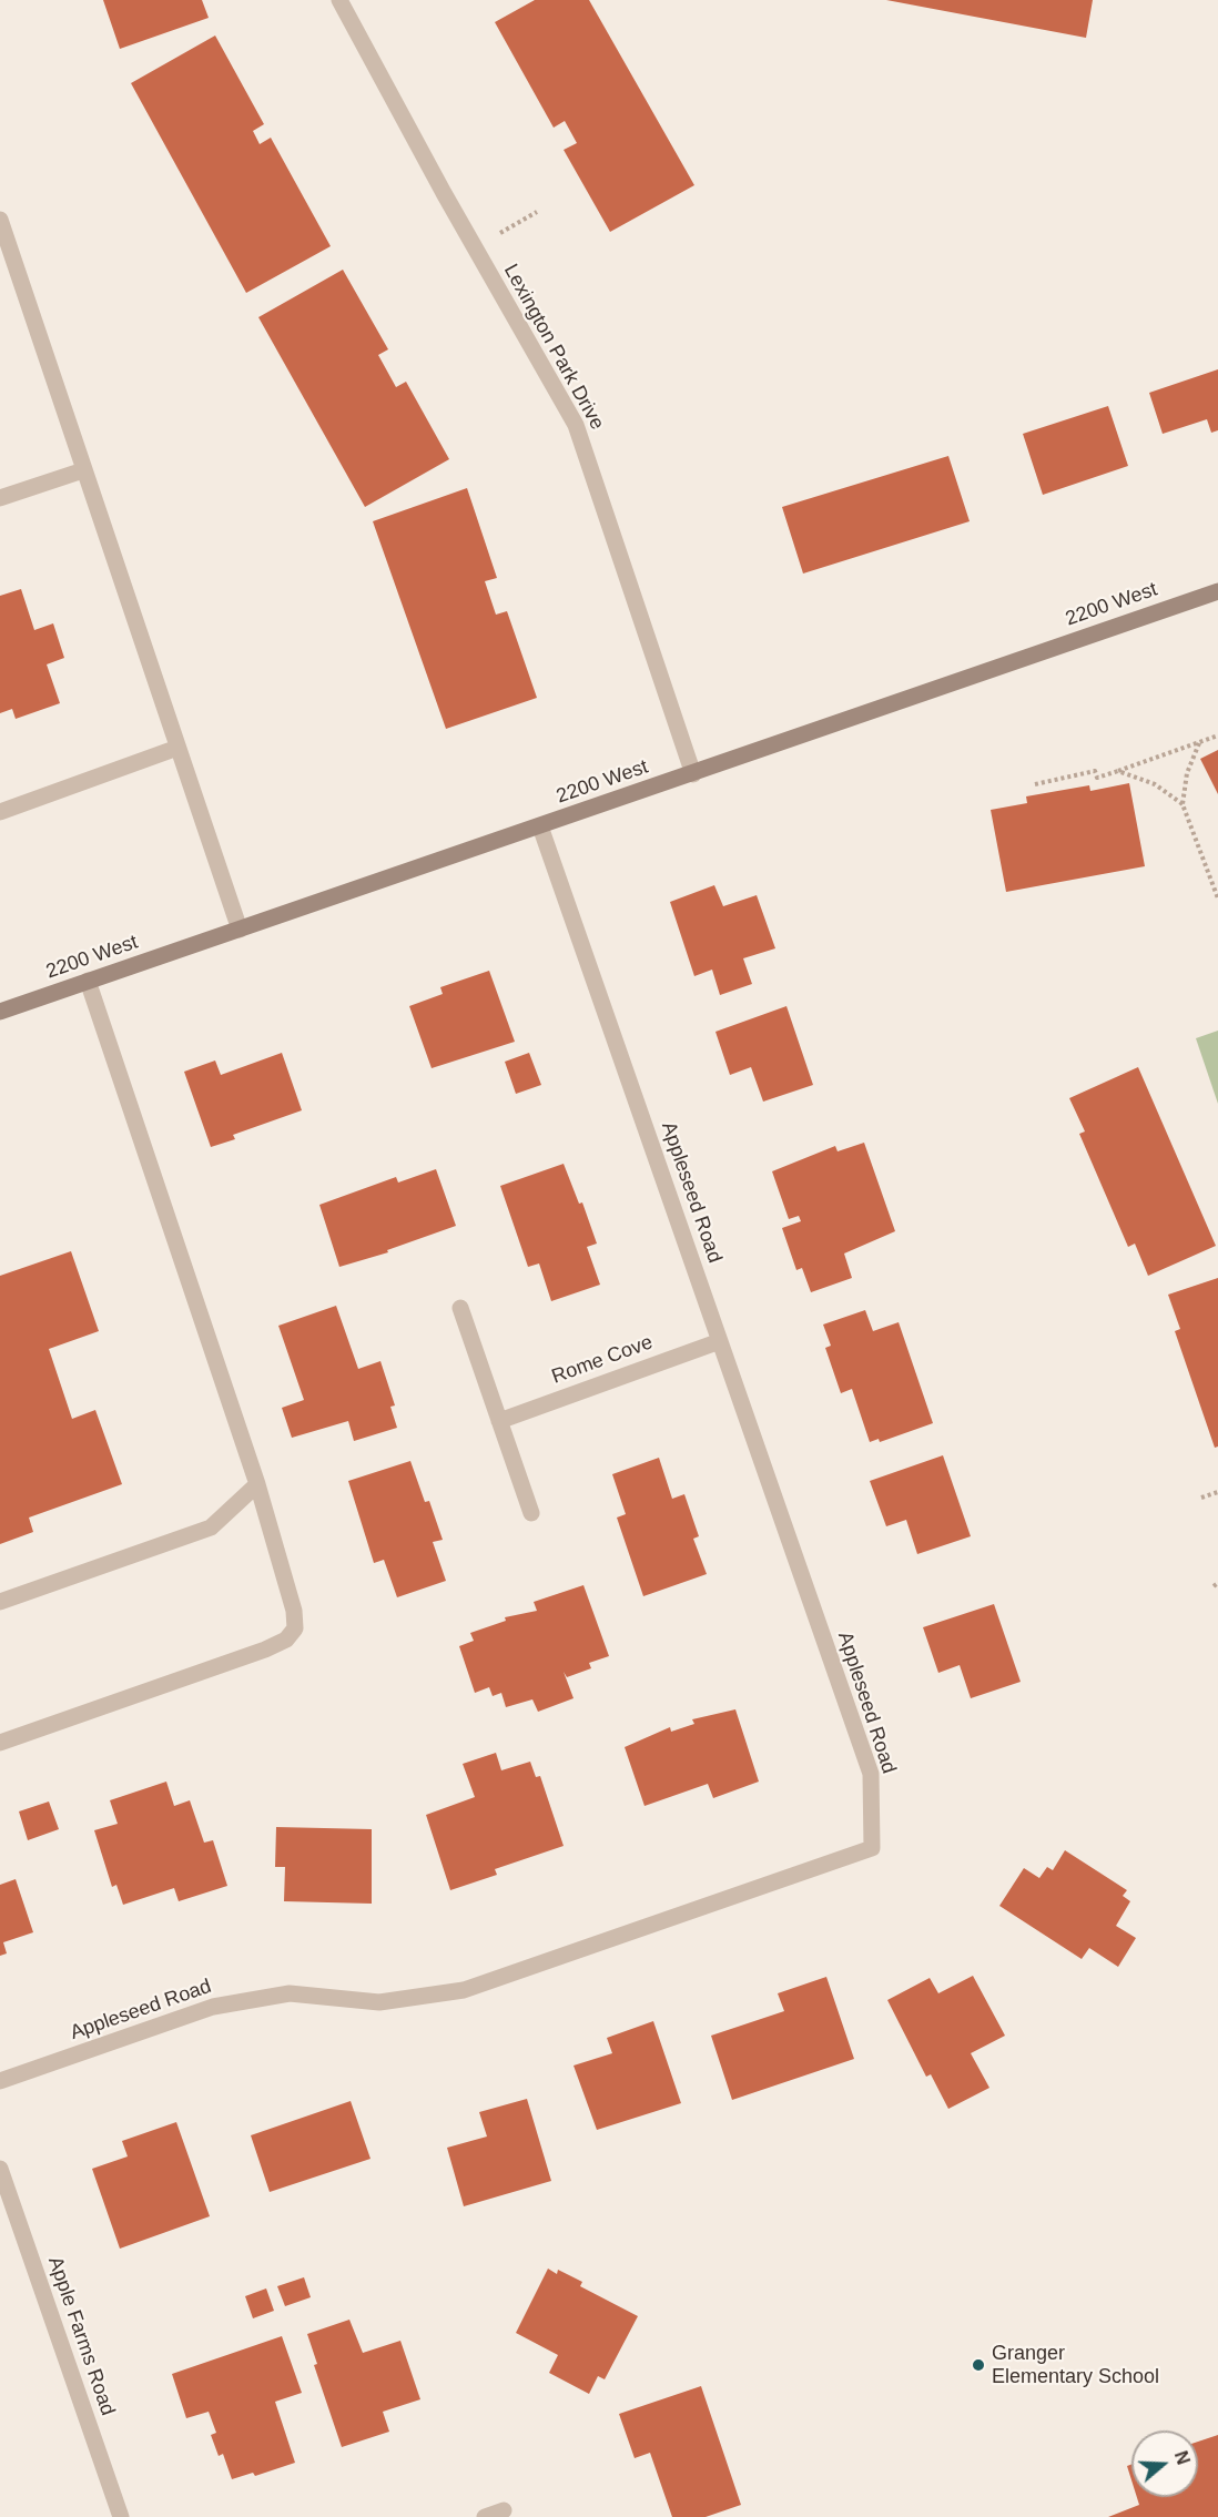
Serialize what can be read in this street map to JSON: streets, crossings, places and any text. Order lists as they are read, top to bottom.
{
  "streets": {
    "street": [
      "Lexington Park Drive",
      "2200 West",
      "Appleseed Road",
      "Rome Cove",
      "Apple Farms Road"
    ]
  },
  "crossings": [
    ["Lexington Park Drive", "2200 West"],
    ["2200 West", "Appleseed Road"],
    ["Appleseed Road", "Rome Cove"]
  ],
  "places": ["Granger Elementary School"],
  "north": "right"
}
